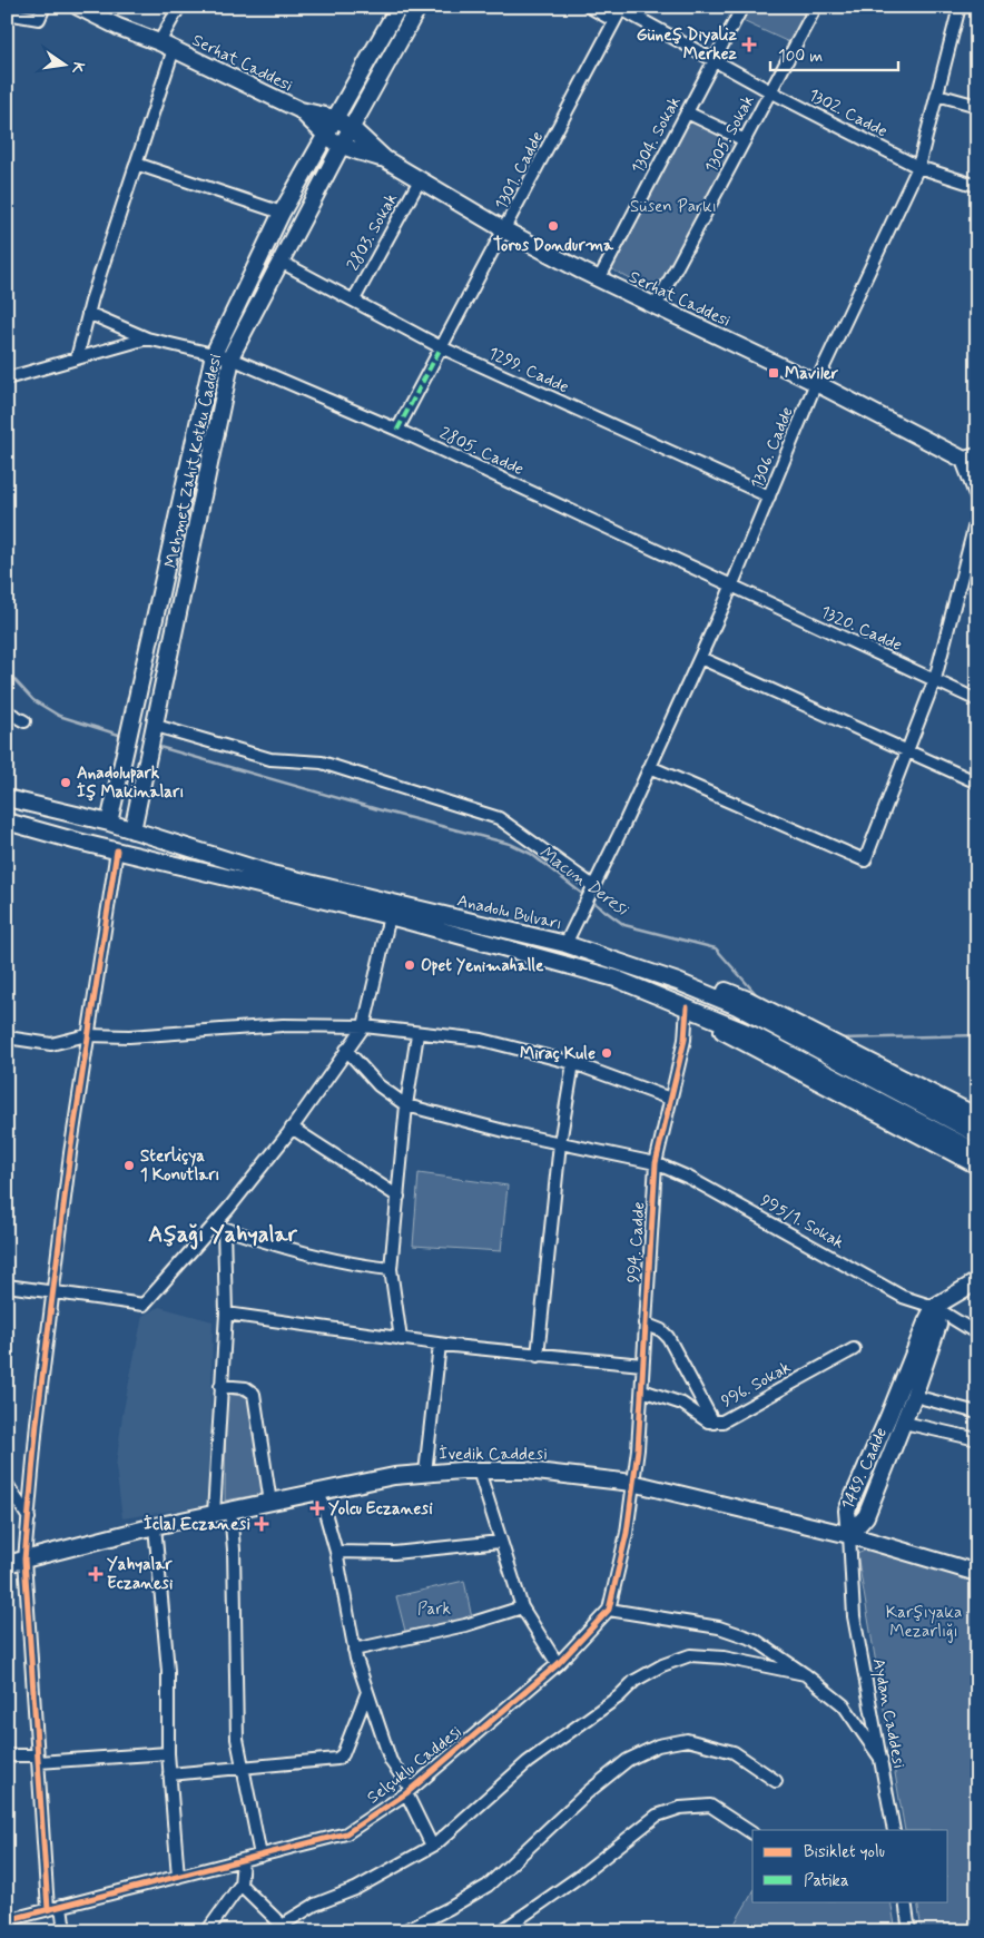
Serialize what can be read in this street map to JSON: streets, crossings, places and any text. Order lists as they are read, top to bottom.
{
  "streets": {
    "main road": [
      "Serhat Caddesi",
      "Mehmet Zahit Kotku Caddesi",
      "Anadolu Bulvarı",
      "İvedik Caddesi",
      "1489. Cadde"
    ],
    "street": [
      "1302. Cadde",
      "1305. Sokak",
      "1304. Sokak",
      "1301. Cadde",
      "2803. Sokak",
      "1299. Cadde",
      "1306. Cadde",
      "2805. Cadde",
      "1320. Cadde",
      "995/1. Sokak",
      "994. Cadde",
      "996. Sokak",
      "Aydan Caddesi",
      "Selçuklu Caddesi"
    ]
  },
  "crossings": [
    ["Serhat Caddesi", "1305. Sokak"],
    ["Serhat Caddesi", "1304. Sokak"],
    ["Serhat Caddesi", "1301. Cadde"],
    ["Serhat Caddesi", "2803. Sokak"],
    ["Serhat Caddesi", "1306. Cadde"],
    ["Serhat Caddesi", "Mehmet Zahit Kotku Caddesi"],
    ["1302. Cadde", "1305. Sokak"],
    ["1302. Cadde", "1304. Sokak"],
    ["1302. Cadde", "1301. Cadde"],
    ["1302. Cadde", "1306. Cadde"],
    ["1301. Cadde", "1299. Cadde"],
    ["1301. Cadde", "2805. Cadde"],
    ["2803. Sokak", "1299. Cadde"],
    ["1299. Cadde", "1306. Cadde"],
    ["1299. Cadde", "Mehmet Zahit Kotku Caddesi"],
    ["1306. Cadde", "2805. Cadde"],
    ["1306. Cadde", "1320. Cadde"],
    ["1306. Cadde", "Anadolu Bulvarı"],
    ["2805. Cadde", "Mehmet Zahit Kotku Caddesi"],
    ["2805. Cadde", "1320. Cadde"],
    ["Mehmet Zahit Kotku Caddesi", "Anadolu Bulvarı"],
    ["Anadolu Bulvarı", "994. Cadde"],
    ["995/1. Sokak", "994. Cadde"],
    ["995/1. Sokak", "1489. Cadde"],
    ["994. Cadde", "996. Sokak"],
    ["994. Cadde", "İvedik Caddesi"],
    ["İvedik Caddesi", "1489. Cadde"],
    ["İvedik Caddesi", "Aydan Caddesi"],
    ["1489. Cadde", "Aydan Caddesi"]
  ],
  "districts": ["Aşağı Yahyalar"],
  "water": ["Macun Deresi"],
  "parks": ["Süsen Parkı", "Park", "Karşıyaka Mezarlığı"],
  "places": {
    "health": [
      "Güneş Diyaliz Merkez",
      "Yolcu Eczanesi",
      "İclal Eczanesi",
      "Yahyalar Eczanesi"
    ],
    "other": [
      "Toros Dondurma",
      "Anadolupark İş Makinaları",
      "Opet Yenimahalle",
      "Miraç Kule",
      "Sterliçya 1 Konutları"
    ],
    "transit": ["Maviler"]
  },
  "legend": ["Bisiklet yolu", "Patika"],
  "scale_bar": "100 m",
  "north": "right"
}
